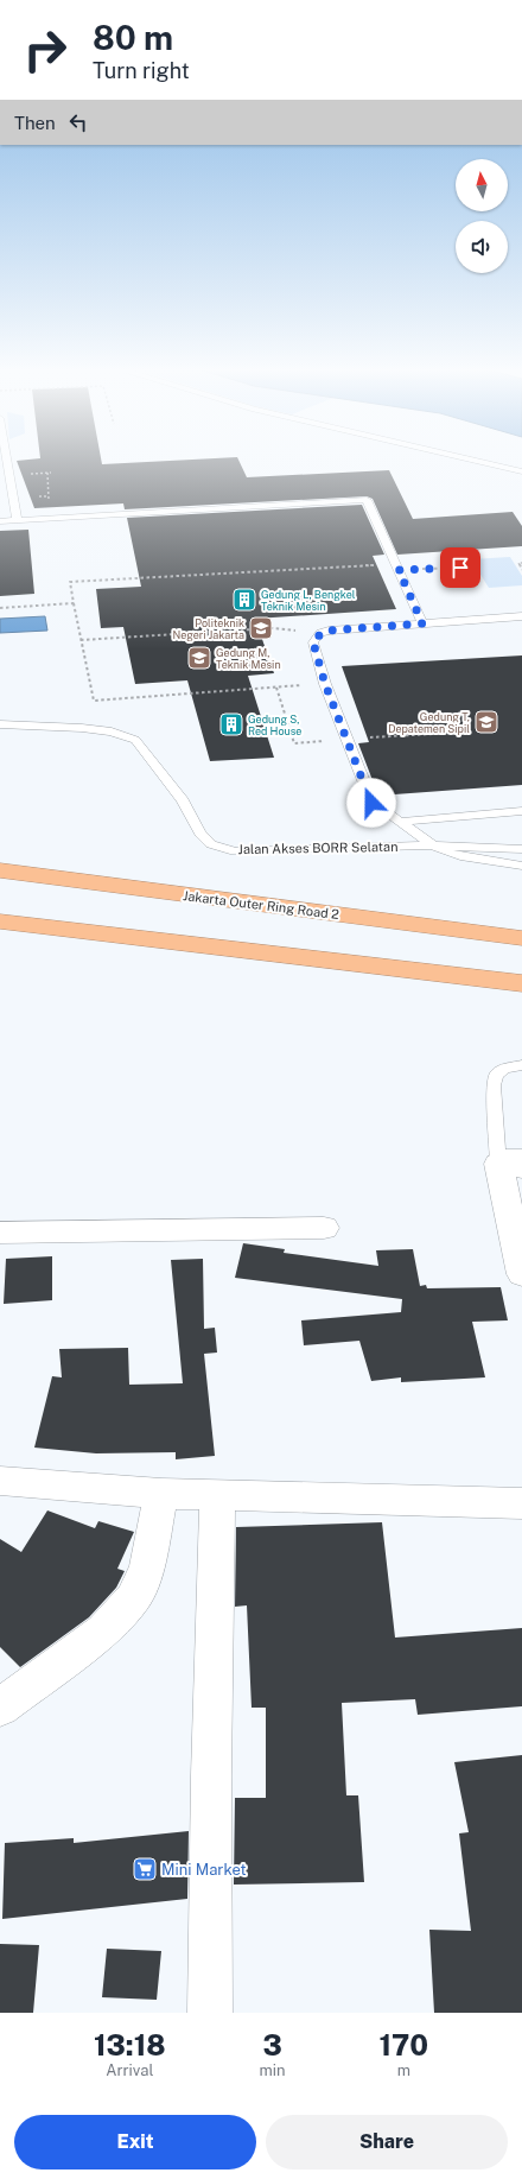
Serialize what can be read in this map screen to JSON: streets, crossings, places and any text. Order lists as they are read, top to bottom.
{
  "streets": {
    "highway": ["Jakarta Outer Ring Road 2"],
    "lane": ["Jalan Akses BORR Selatan"]
  },
  "places": {
    "building": ["Gedung L, Bengkel Teknik Mesin", "Gedung S, Red House"],
    "school or university": ["Politeknik Negeri Jakarta", "Gedung M, Teknik Mesin", "Gedung T, Depatemen Sipil"],
    "supermarket": ["Mini Market"]
  },
  "north": "top",
  "page": {
    "turn": ["80 m", "Turn right"],
    "then": "Then",
    "eta": [
      "13:18",
      "Arrival",
      "3",
      "min",
      "170",
      "m"
    ],
    "buttons": ["Exit", "Share"]
  }
}
